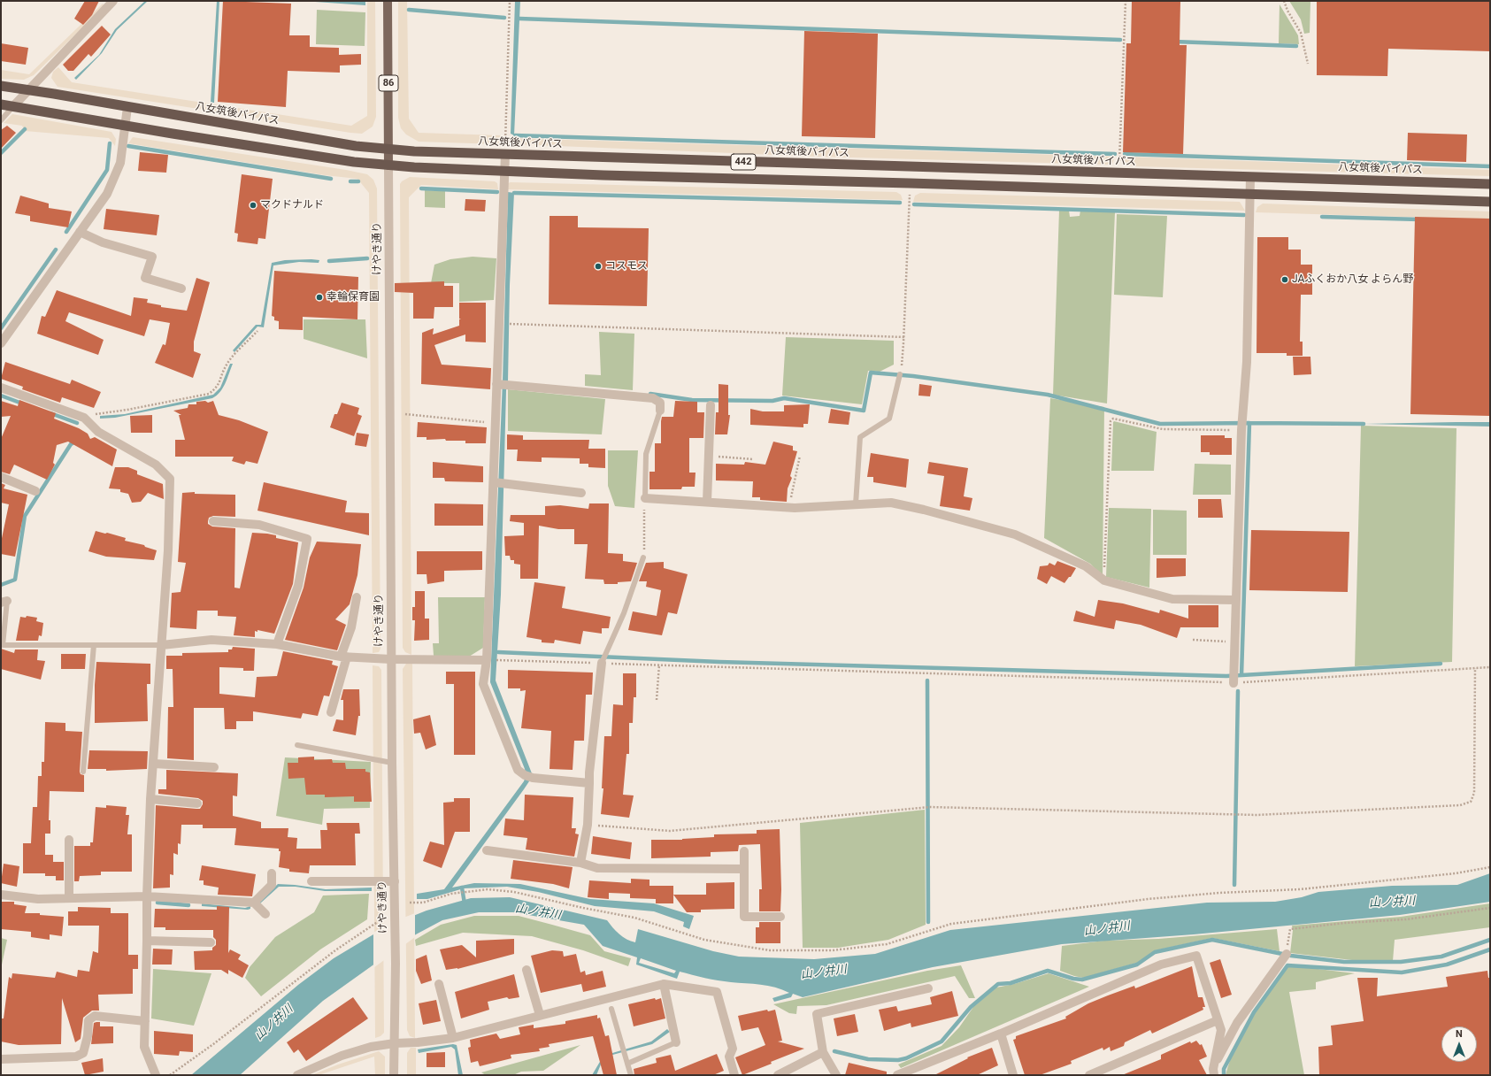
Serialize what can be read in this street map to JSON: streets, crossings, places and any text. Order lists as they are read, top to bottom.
{
  "streets": {
    "highway": ["八女筑後バイパス", "442"],
    "main road": ["86"],
    "street": ["けやき通り"]
  },
  "crossings": [
    ["86", "八女筑後バイパス"],
    ["86", "442"],
    ["86", "けやき通り"],
    ["442", "けやき通り"]
  ],
  "water": ["山ノ井川"],
  "places": [
    "マクドナルド",
    "コスモス",
    "JAふくおか八女 よらん野",
    "幸輪保育園"
  ],
  "north": "top"
}
